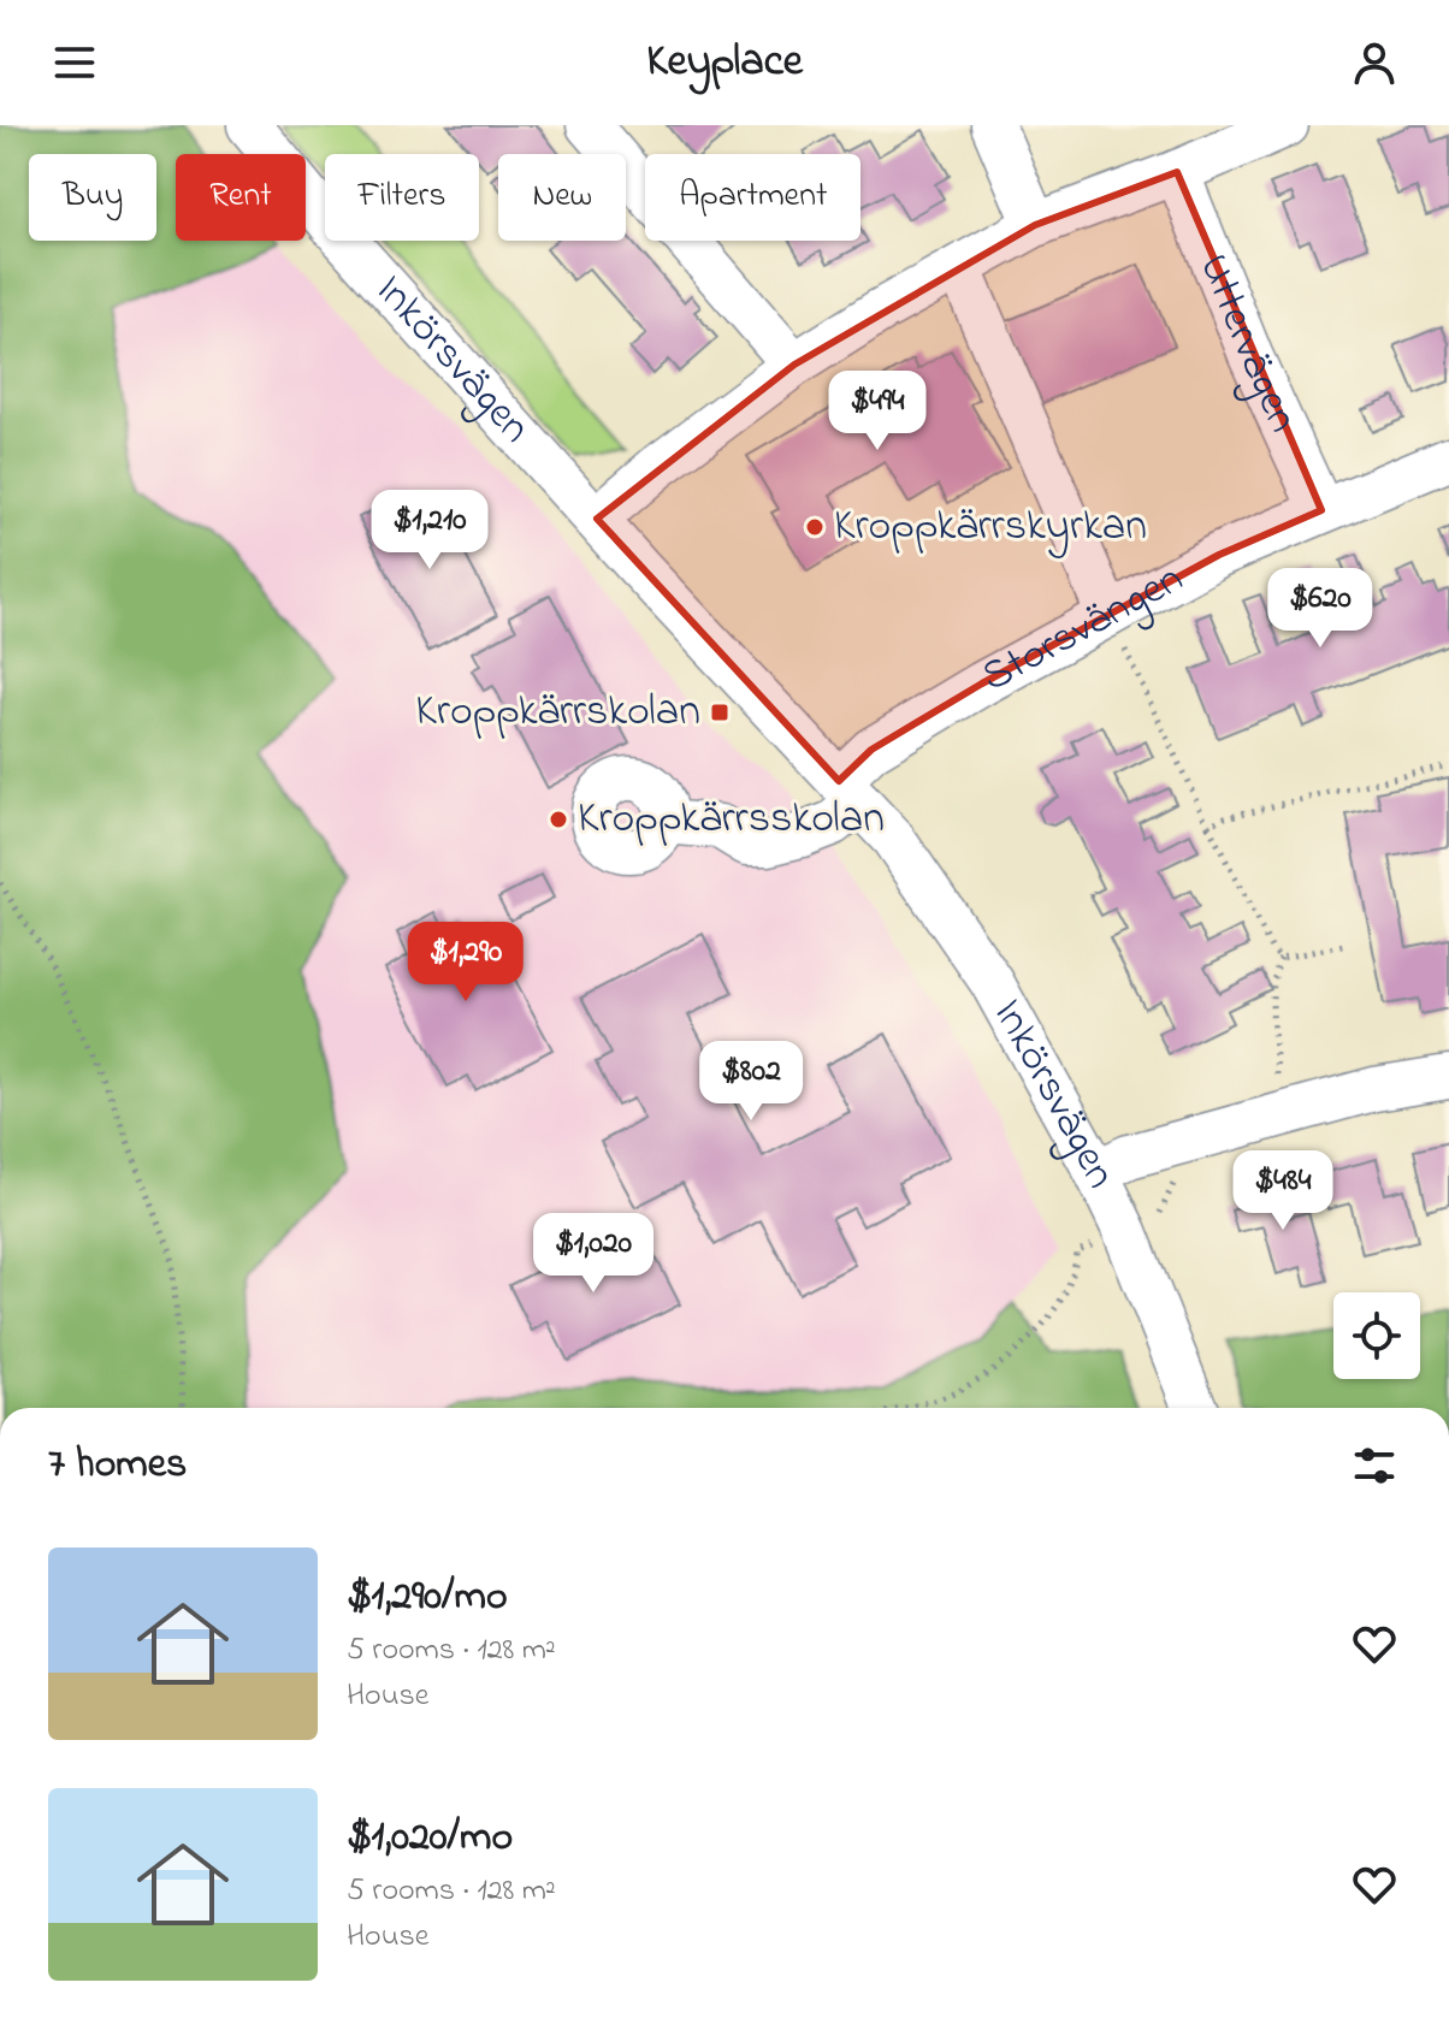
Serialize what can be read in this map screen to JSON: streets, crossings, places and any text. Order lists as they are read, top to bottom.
{
  "streets": {
    "street": ["Uttervägen", "Inkörsvägen", "Storsvängen"]
  },
  "crossings": [
    ["Uttervägen", "Storsvängen"],
    ["Inkörsvägen", "Storsvängen"]
  ],
  "places": {
    "other": ["Kroppkärrskyrkan", "Kroppkärrsskolan"],
    "transit": ["Kroppkärrskolan"]
  },
  "page": {
    "header": "Keyplace",
    "chip": [
      "Buy",
      "Rent",
      "Filters",
      "New",
      "Apartment"
    ],
    "price": [
      "$494",
      "$1,210",
      "$620",
      "$1,290",
      "$802",
      "$484",
      "$1,020"
    ],
    "heading": "7 homes",
    "list": [
      {
        "name": "$1,290/mo",
        "note": "5 rooms · 128 m² · House"
      },
      {
        "name": "$1,020/mo",
        "note": "5 rooms · 128 m² · House"
      }
    ]
  }
}
